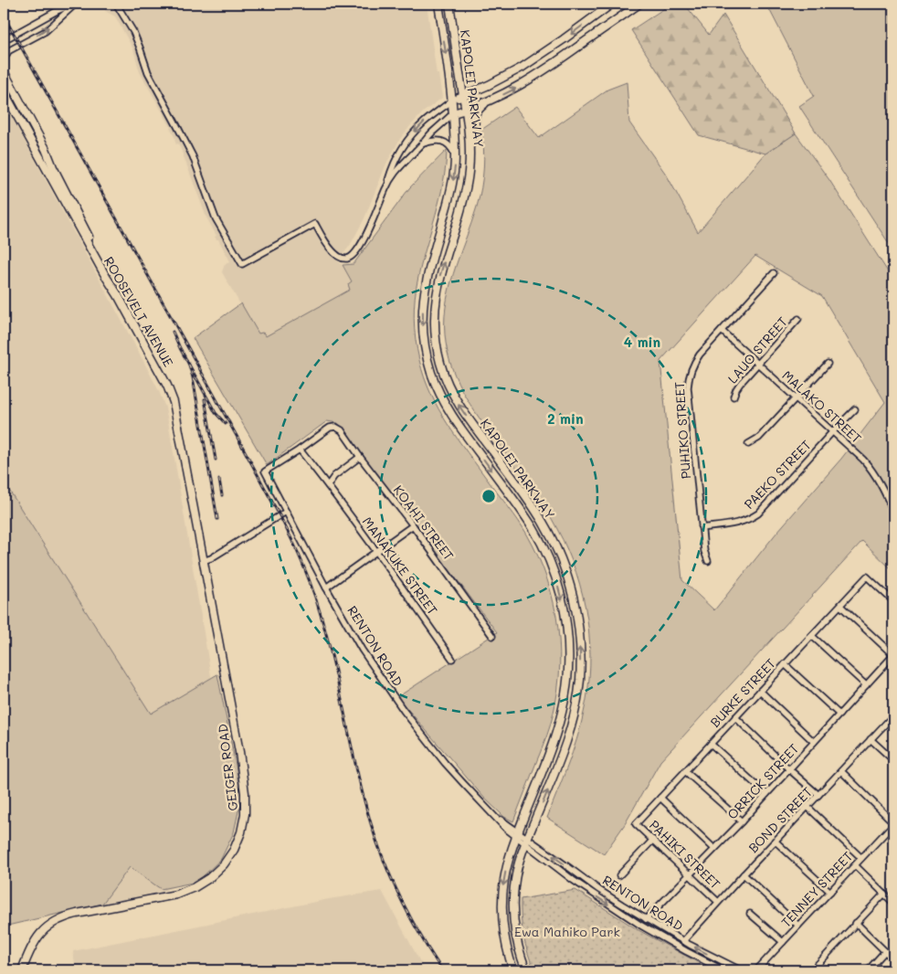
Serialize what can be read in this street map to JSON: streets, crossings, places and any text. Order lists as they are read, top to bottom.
{
  "streets": {
    "main road": ["KAPOLEI PARKWAY", "ROOSEVELT AVENUE", "GEIGER ROAD"],
    "street": [
      "LAUO STREET",
      "MALAKO STREET",
      "PUHIKO STREET",
      "PAEKO STREET",
      "KOAHI STREET",
      "MANAKUKE STREET",
      "RENTON ROAD",
      "BURKE STREET",
      "ORRICK STREET",
      "BOND STREET",
      "PAHIKI STREET",
      "TENNEY STREET"
    ]
  },
  "crossings": [
    ["KAPOLEI PARKWAY", "RENTON ROAD"],
    ["ROOSEVELT AVENUE", "GEIGER ROAD"],
    ["LAUO STREET", "MALAKO STREET"],
    ["MALAKO STREET", "PUHIKO STREET"],
    ["MALAKO STREET", "PAEKO STREET"],
    ["PUHIKO STREET", "PAEKO STREET"],
    ["KOAHI STREET", "MANAKUKE STREET"],
    ["KOAHI STREET", "RENTON ROAD"],
    ["MANAKUKE STREET", "RENTON ROAD"],
    ["RENTON ROAD", "ORRICK STREET"],
    ["RENTON ROAD", "BOND STREET"],
    ["BURKE STREET", "PAHIKI STREET"],
    ["ORRICK STREET", "PAHIKI STREET"],
    ["BOND STREET", "PAHIKI STREET"]
  ],
  "parks": ["Ewa Mahiko Park"],
  "rings": ["4 min", "2 min"]
}
